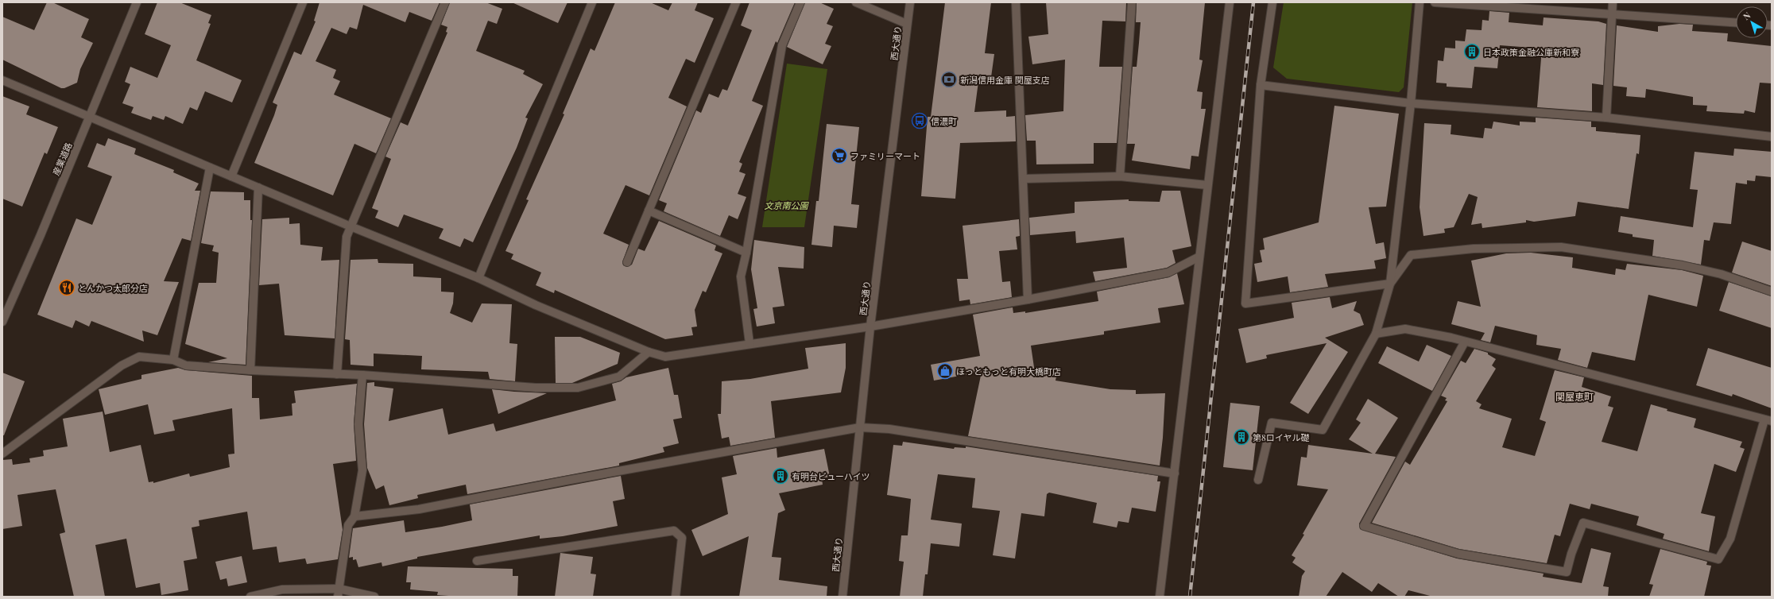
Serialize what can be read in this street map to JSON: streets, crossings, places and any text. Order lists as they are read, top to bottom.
{
  "streets": {
    "street": ["西大通り", "産業道路"]
  },
  "districts": ["関屋恵町"],
  "parks": ["文京南公園"],
  "places": {
    "building": ["日本政策金融公庫新和寮", "第8ロイヤル礎", "有明台ビューハイツ"],
    "bank": ["新潟信用金庫 関屋支店"],
    "bus stop": ["信濃町"],
    "supermarket": ["ファミリーマート"],
    "restaurant": ["とんかつ太郎分店"],
    "shop": ["ほっともっと有明大橋町店"]
  },
  "north": "top left"
}
